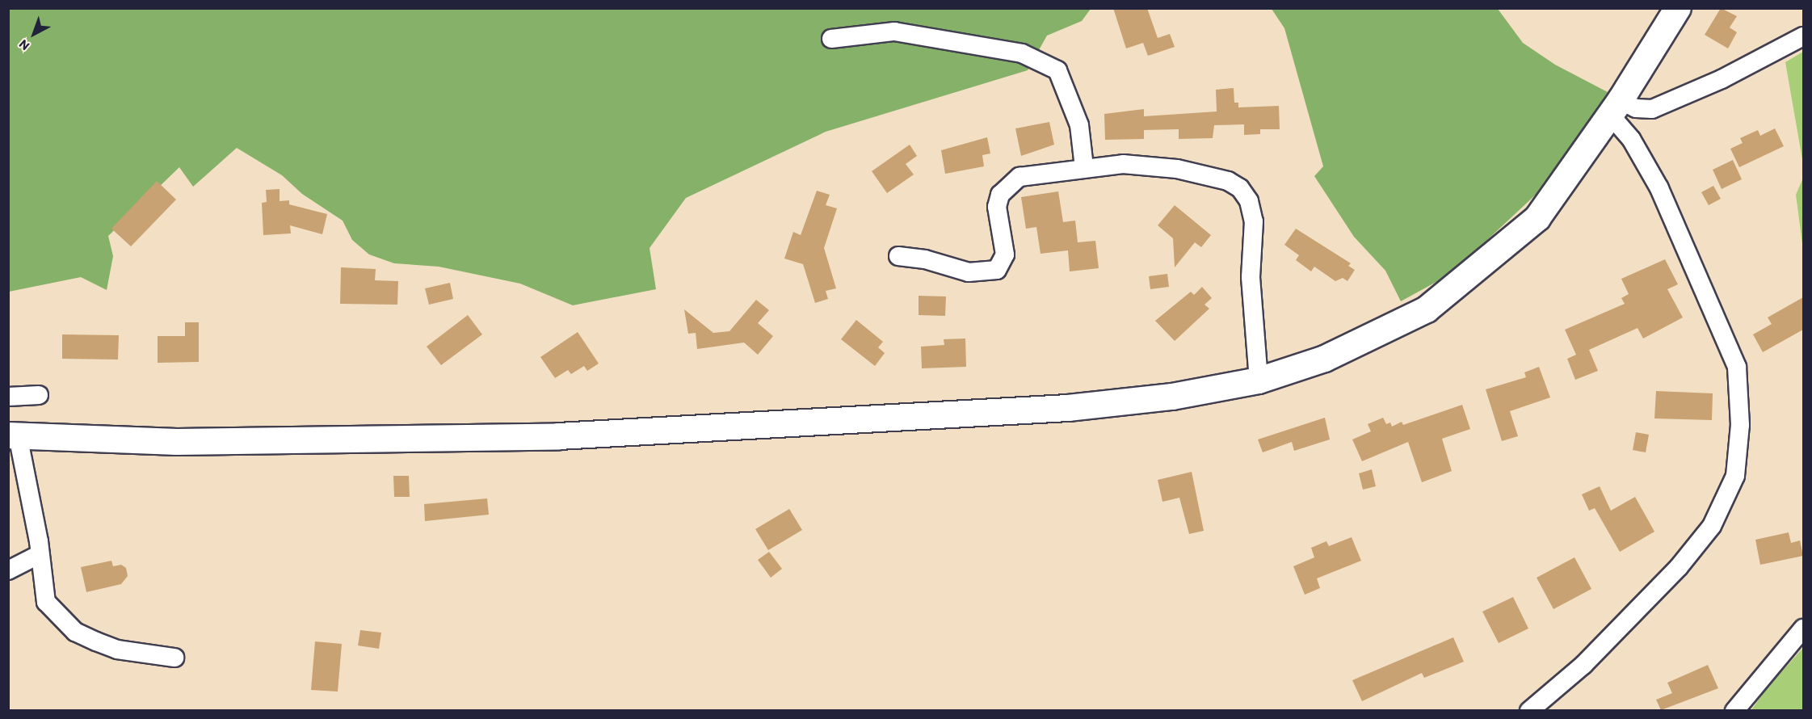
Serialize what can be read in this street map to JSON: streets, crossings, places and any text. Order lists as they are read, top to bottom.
{
  "north": "bottom left"
}
